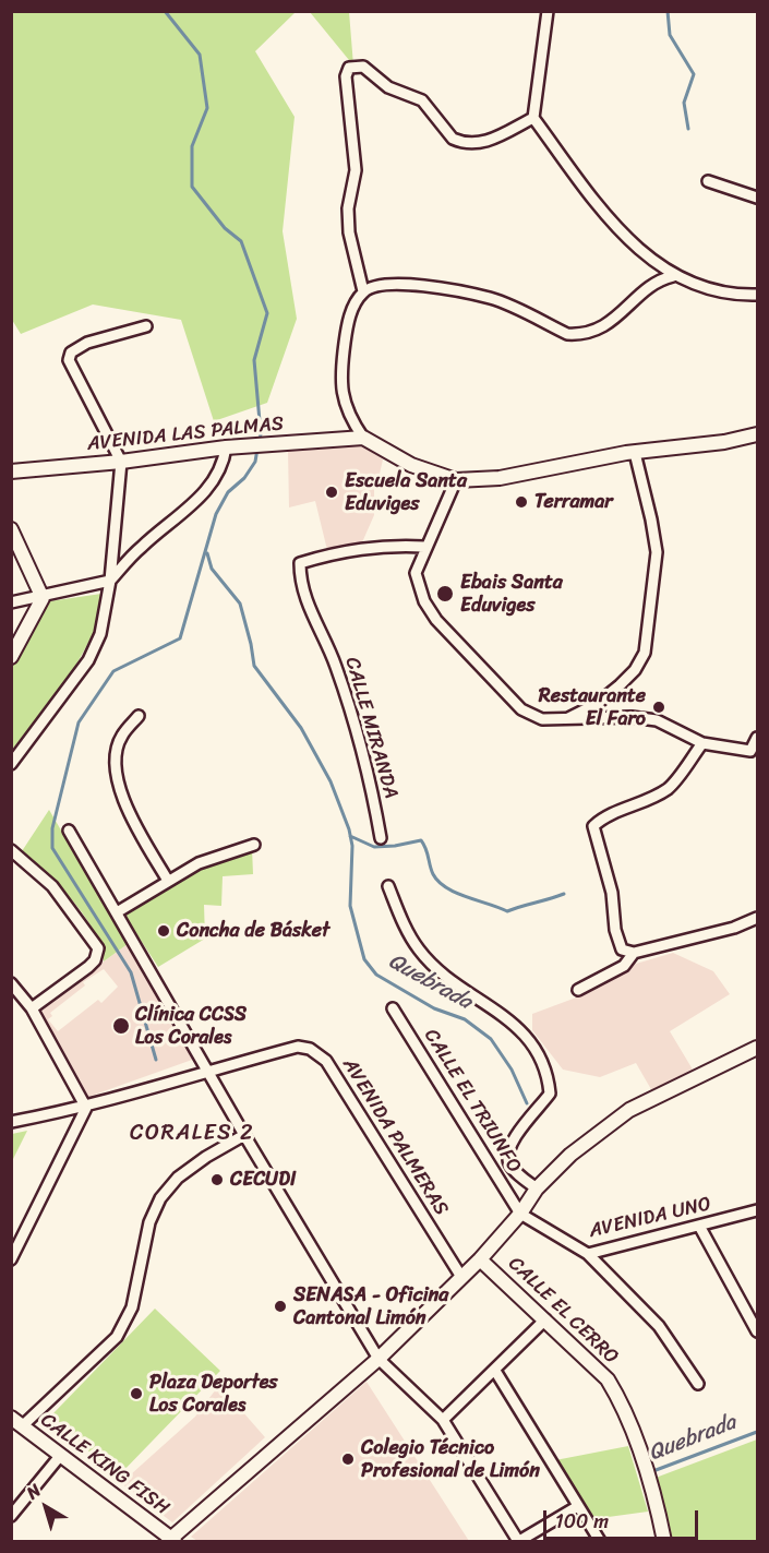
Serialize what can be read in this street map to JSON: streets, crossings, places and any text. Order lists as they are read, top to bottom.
{
  "streets": {
    "street": [
      "AVENIDA LAS PALMAS",
      "CALLE MIRANDA",
      "CALLE EL TRIUNFO",
      "AVENIDA PALMERAS",
      "AVENIDA UNO",
      "CALLE EL CERRO",
      "CALLE KING FISH"
    ]
  },
  "crossings": [
    ["CALLE EL TRIUNFO", "AVENIDA UNO"]
  ],
  "districts": ["CORALES 2"],
  "water": ["Quebrada"],
  "places": [
    "Escuela Santa Eduviges",
    "Terramar",
    "Ebais Santa Eduviges",
    "Restaurante El Faro",
    "Concha de Básket",
    "Clínica CCSS Los Corales",
    "CECUDI",
    "SENASA - Oficina Cantonal Limón",
    "Plaza Deportes Los Corales",
    "Colegio Técnico Profesional de Limón"
  ],
  "scale_bar": "100 m",
  "north": "top left"
}
